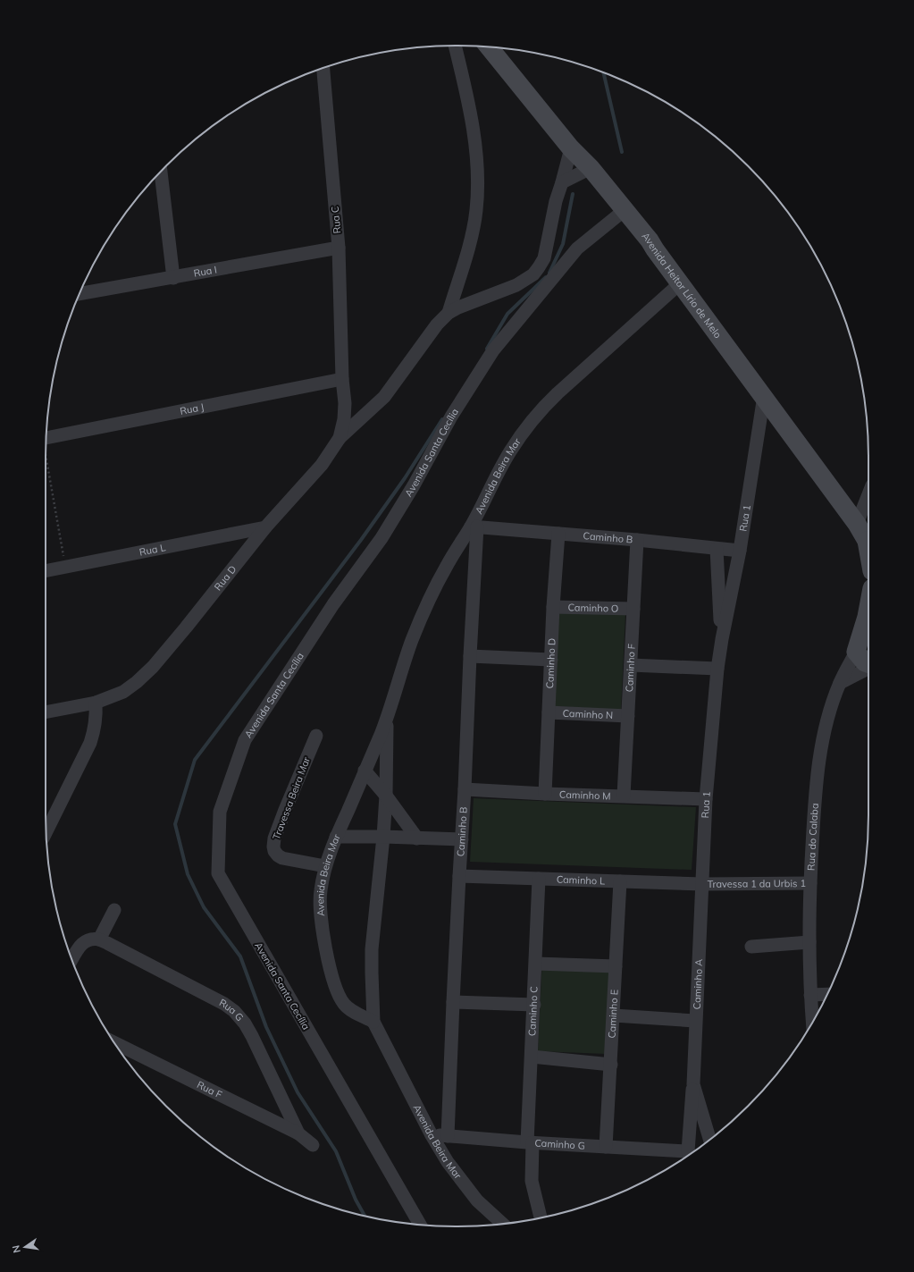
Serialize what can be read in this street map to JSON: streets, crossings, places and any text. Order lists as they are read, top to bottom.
{
  "streets": {
    "main road": ["Avenida Heitor Lírio de Melo"],
    "street": [
      "Rua C",
      "Rua I",
      "Rua J",
      "Avenida Santa Cecília",
      "Avenida Beira Mar",
      "Rua 1",
      "Caminho B",
      "Rua L",
      "Rua D",
      "Caminho O",
      "Caminho D",
      "Caminho F",
      "Caminho N",
      "Caminho M",
      "Travessa Beira Mar",
      "Rua do Calaba",
      "Caminho L",
      "Travessa 1 da Urbis 1",
      "Caminho A",
      "Rua G",
      "Caminho C",
      "Caminho E",
      "Rua F",
      "Caminho G"
    ]
  },
  "crossings": [
    ["Rua C", "Rua I"],
    ["Rua C", "Rua J"],
    ["Rua C", "Rua D"],
    ["Avenida Heitor Lírio de Melo", "Avenida Santa Cecília"],
    ["Avenida Heitor Lírio de Melo", "Avenida Beira Mar"],
    ["Avenida Heitor Lírio de Melo", "Rua 1"],
    ["Rua J", "Rua D"],
    ["Avenida Beira Mar", "Caminho B"],
    ["Avenida Beira Mar", "Travessa Beira Mar"],
    ["Avenida Beira Mar", "Caminho G"],
    ["Rua 1", "Caminho B"],
    ["Rua 1", "Caminho M"],
    ["Rua 1", "Caminho L"],
    ["Rua 1", "Travessa 1 da Urbis 1"],
    ["Rua 1", "Caminho A"],
    ["Caminho B", "Caminho D"],
    ["Caminho B", "Caminho F"],
    ["Caminho B", "Caminho M"],
    ["Caminho B", "Caminho L"],
    ["Caminho B", "Caminho G"],
    ["Rua L", "Rua D"],
    ["Caminho O", "Caminho D"],
    ["Caminho O", "Caminho F"],
    ["Caminho D", "Caminho N"],
    ["Caminho D", "Caminho M"],
    ["Caminho F", "Caminho N"],
    ["Caminho F", "Caminho M"],
    ["Rua do Calaba", "Travessa 1 da Urbis 1"],
    ["Caminho L", "Travessa 1 da Urbis 1"],
    ["Caminho L", "Caminho A"],
    ["Caminho L", "Caminho C"],
    ["Caminho L", "Caminho E"],
    ["Travessa 1 da Urbis 1", "Caminho A"],
    ["Rua G", "Rua F"],
    ["Caminho C", "Caminho G"],
    ["Caminho E", "Caminho G"]
  ],
  "north": "left"
}
